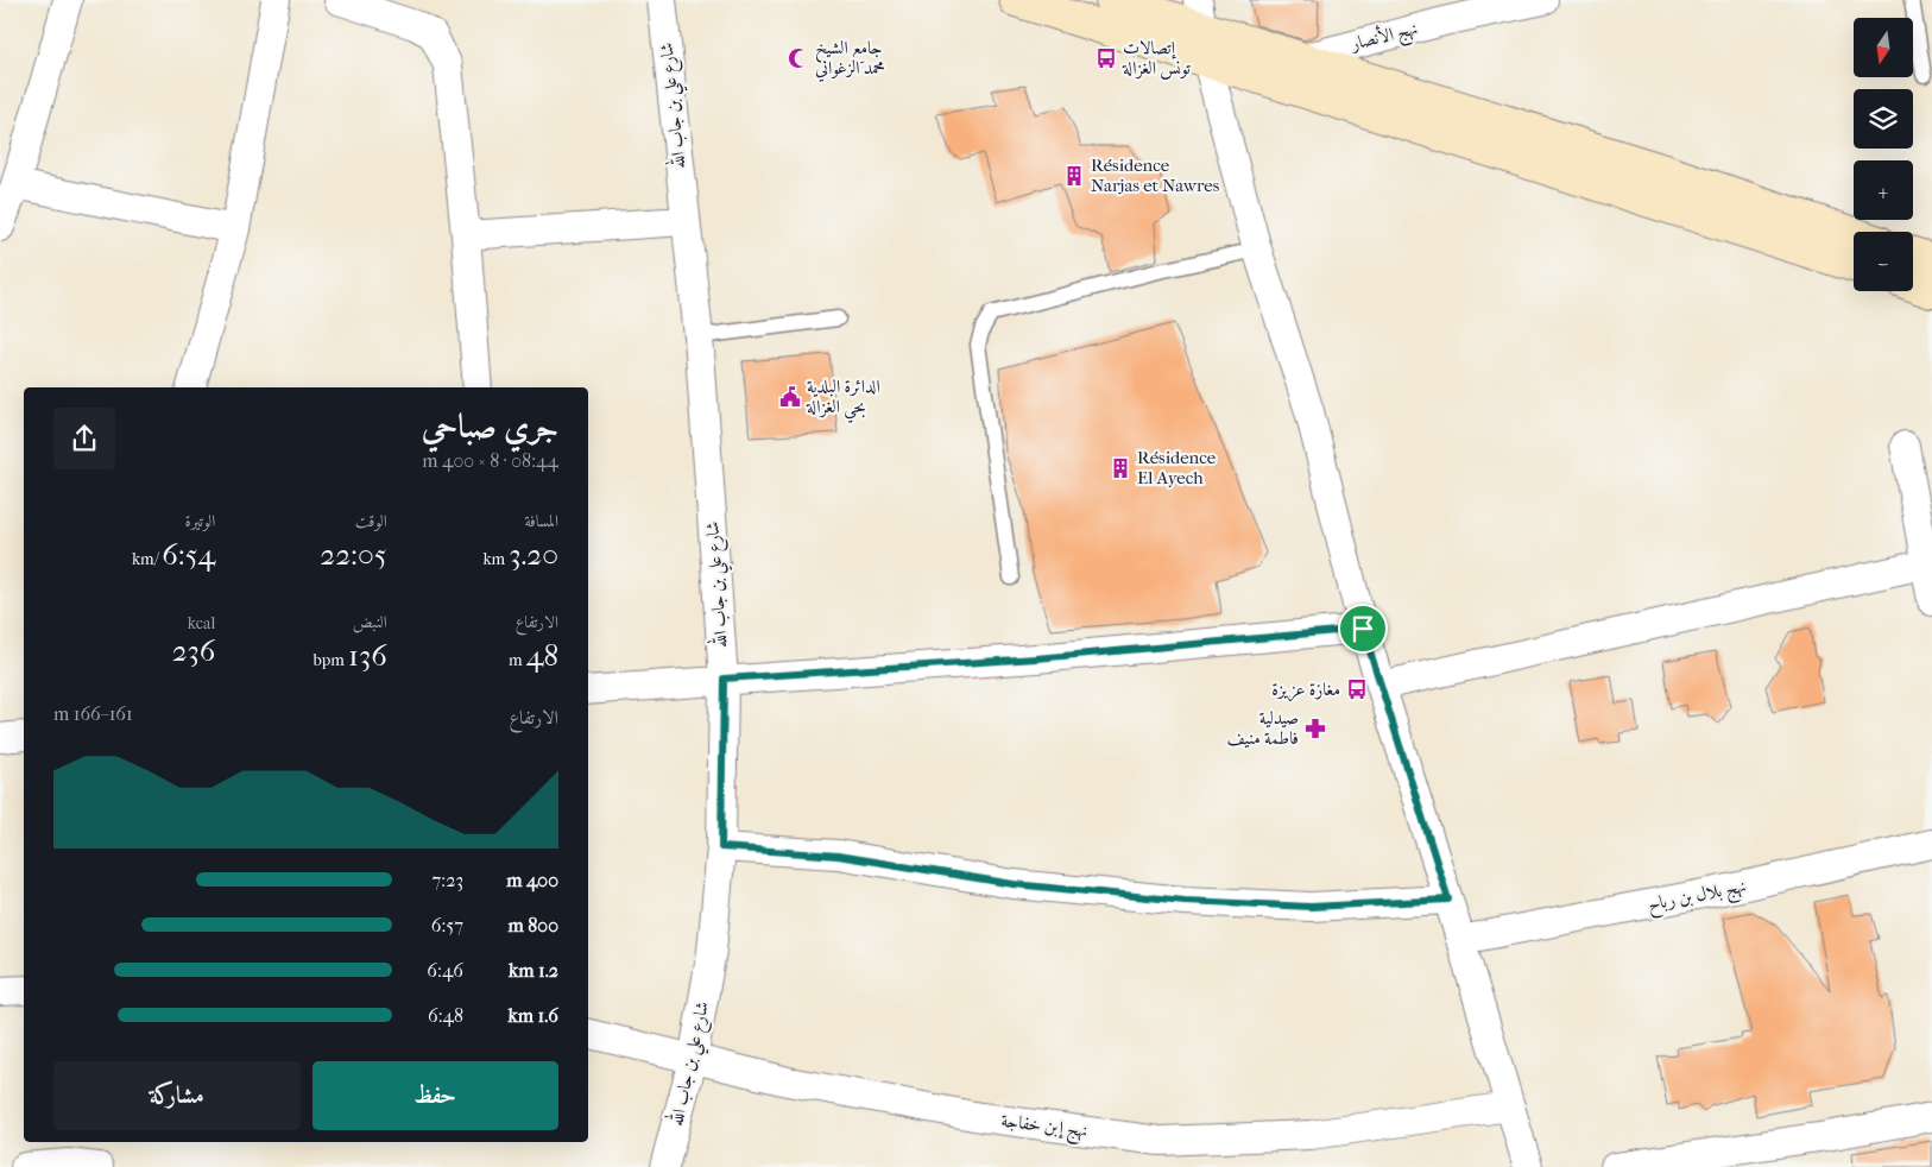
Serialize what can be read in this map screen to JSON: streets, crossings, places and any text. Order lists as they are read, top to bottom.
{
  "streets": {
    "street": [
      "نهج الأنصار",
      "شارع علي بن جاب الله",
      "نهج بلال بن رباح",
      "نهج إبن خفاجة"
    ]
  },
  "crossings": [
    ["شارع علي بن جاب الله", "نهج إبن خفاجة"]
  ],
  "places": {
    "mosque": ["جامع الشيخ محمد الزغواني"],
    "bus stop": ["إتصالات تونس الغزالة", "مغازة عزيزة"],
    "building": ["Résidence Narjas et Nawres", "Résidence El Ayech"],
    "public building": ["الدائرة البلدية بحي الغزالة"],
    "pharmacy": ["صيدلية فاطمة منيف"]
  },
  "north": "bottom",
  "page": {
    "map_buttons": ["+", "−"],
    "heading": ["جري صباحي", "08:44 · 8 × 400 m"],
    "stats": [
      ["المسافة", "3.20 km"],
      ["الوقت", "22:05"],
      ["الوتيرة", "6:54 /km"],
      ["الارتفاع", "48 m"],
      ["النبض", "136 bpm"],
      ["kcal", "236"]
    ],
    "chart": ["الارتفاع", "161–166 m"],
    "list": [
      {
        "name": "400 m",
        "note": "7:23"
      },
      {
        "name": "800 m",
        "note": "6:57"
      },
      {
        "name": "1.2 km",
        "note": "6:46"
      },
      {
        "name": "1.6 km",
        "note": "6:48"
      }
    ],
    "buttons": ["حفظ", "مشاركة"]
  }
}
